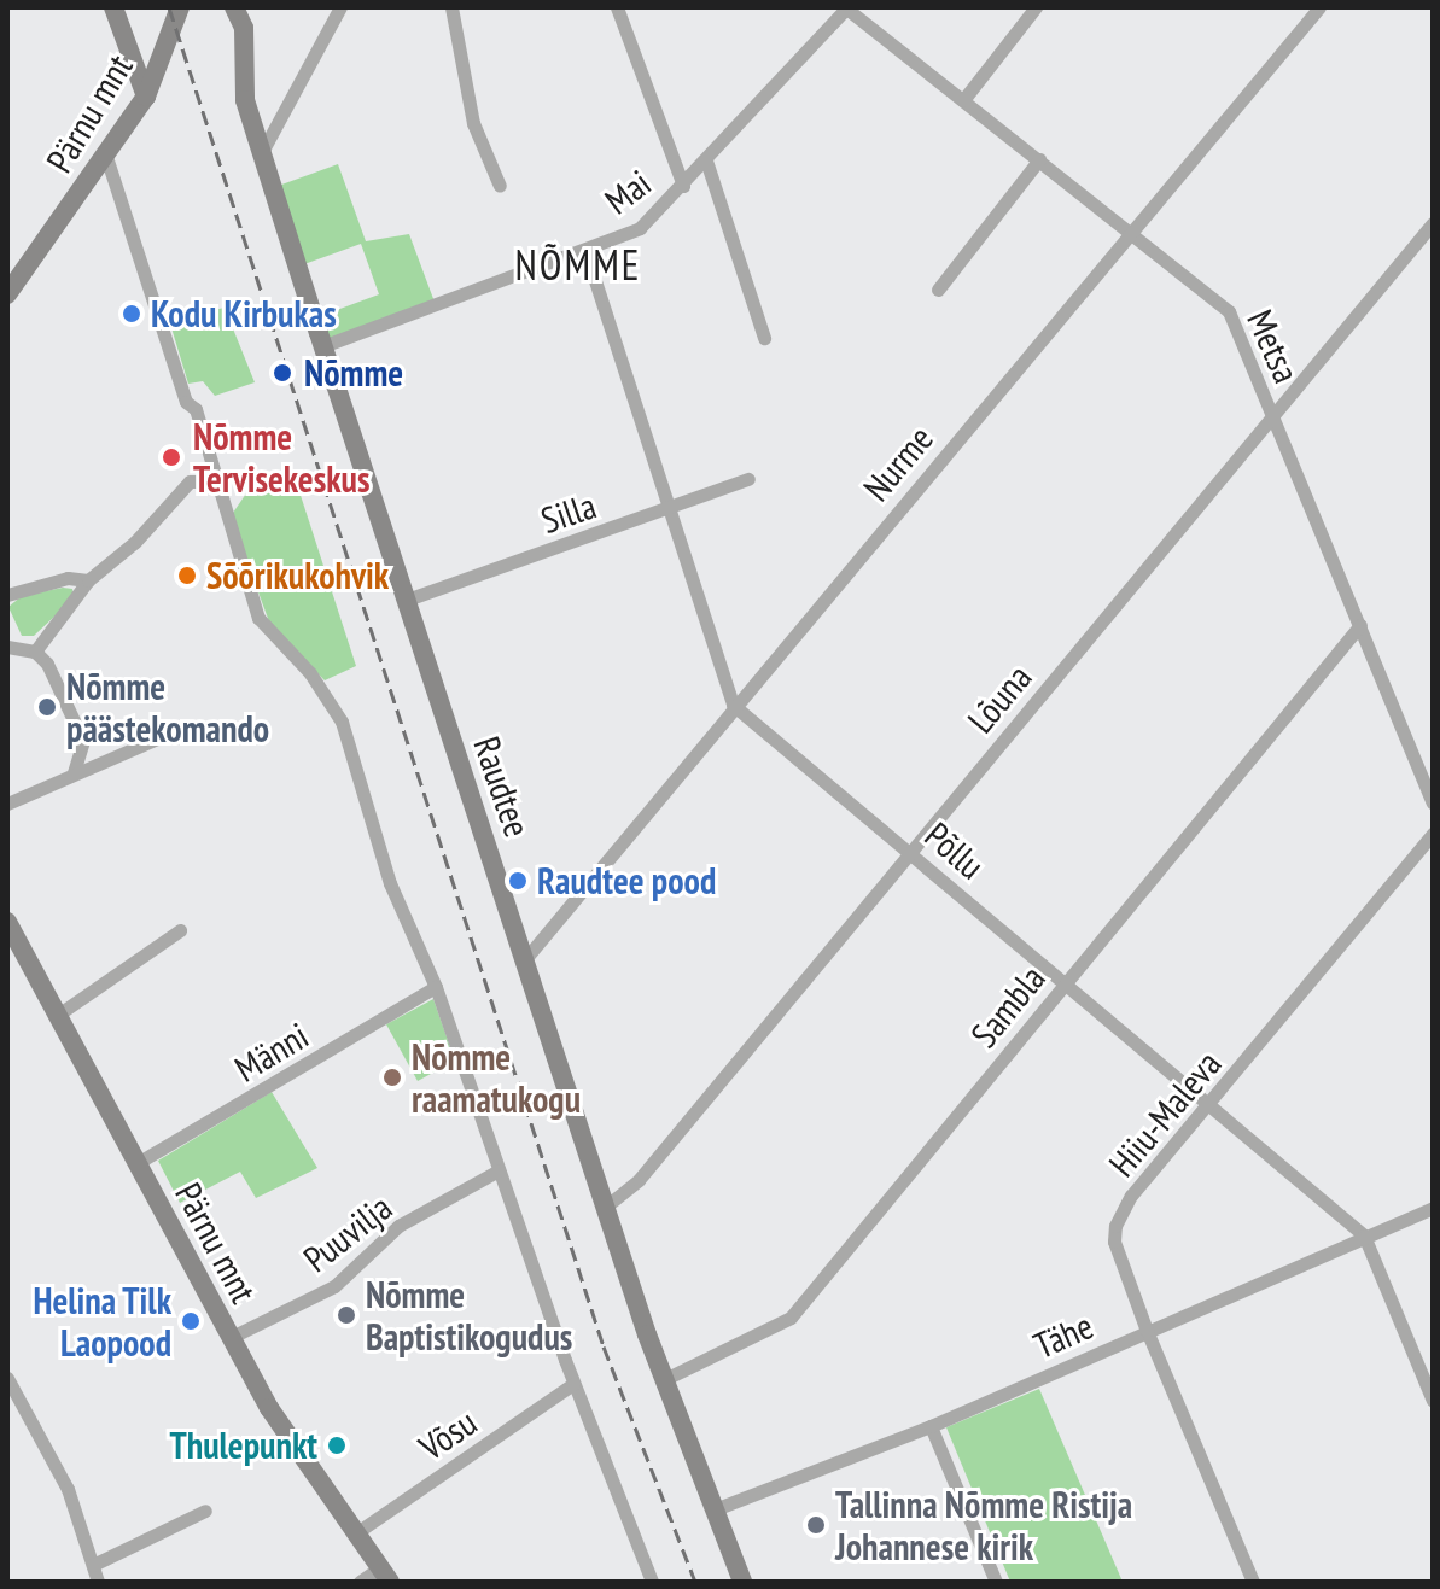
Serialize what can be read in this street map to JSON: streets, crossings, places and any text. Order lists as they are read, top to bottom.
{
  "streets": {
    "street": [
      "Pärnu mnt",
      "Mai",
      "Metsa",
      "Nurme",
      "Silla",
      "Lõuna",
      "Raudtee",
      "Põllu",
      "Sambla",
      "Männi",
      "Hiiu-Maleva",
      "Puuvilja",
      "Tähe",
      "Võsu"
    ]
  },
  "crossings": [
    ["Pärnu mnt", "Männi"],
    ["Pärnu mnt", "Puuvilja"],
    ["Pärnu mnt", "Võsu"],
    ["Mai", "Metsa"],
    ["Mai", "Raudtee"],
    ["Metsa", "Nurme"],
    ["Metsa", "Lõuna"],
    ["Metsa", "Sambla"],
    ["Nurme", "Raudtee"],
    ["Nurme", "Põllu"],
    ["Silla", "Raudtee"],
    ["Lõuna", "Raudtee"],
    ["Lõuna", "Põllu"],
    ["Raudtee", "Sambla"],
    ["Raudtee", "Tähe"],
    ["Põllu", "Sambla"],
    ["Põllu", "Hiiu-Maleva"],
    ["Põllu", "Tähe"],
    ["Hiiu-Maleva", "Tähe"]
  ],
  "districts": ["NÕMME"],
  "places": [
    "Kodu Kirbukas",
    "Nõmme",
    "Nõmme Tervisekeskus",
    "Sõõrikukohvik",
    "Nõmme päästekomando",
    "Raudtee pood",
    "Nõmme raamatukogu",
    "Nõmme Baptistikogudus",
    "Helina Tilk Laopood",
    "Thulepunkt",
    "Tallinna Nõmme Ristija Johannese kirik"
  ]
}
